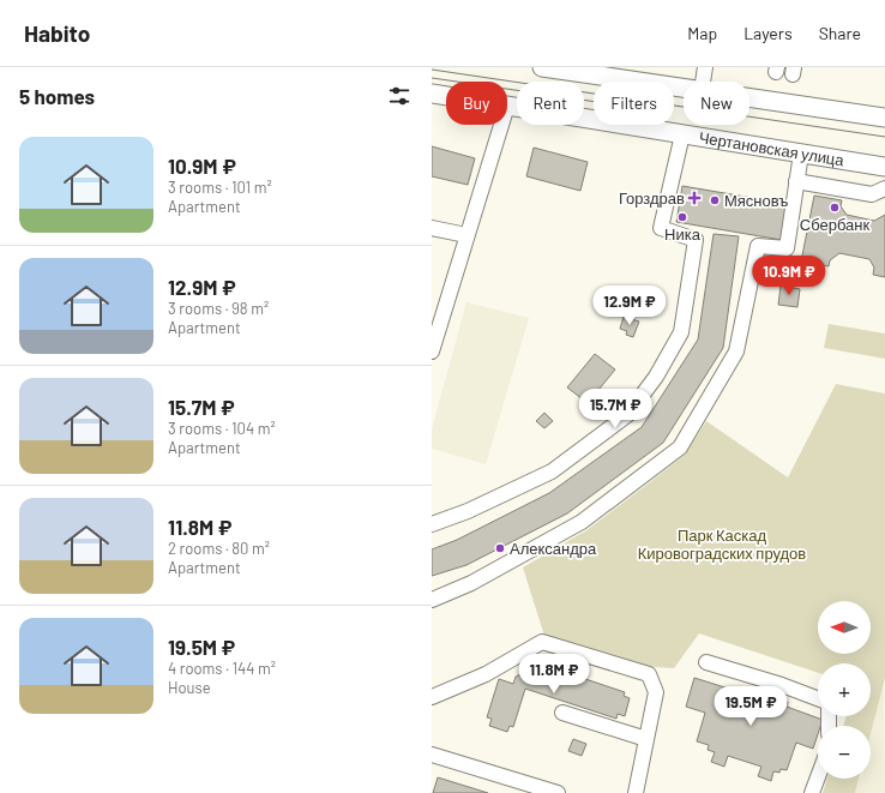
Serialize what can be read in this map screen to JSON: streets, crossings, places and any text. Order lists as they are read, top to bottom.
{
  "streets": {
    "main road": ["Чертановская улица"]
  },
  "parks": ["Парк Каскад Кировоградских прудов"],
  "places": {
    "health": ["Горздрав"],
    "other": [
      "Мясновъ",
      "Сбербанк",
      "Ника",
      "Александра"
    ]
  },
  "north": "left",
  "page": {
    "header": "Habito",
    "nav": ["Map", "Layers", "Share"],
    "heading": "5 homes",
    "chip": [
      "Buy",
      "Rent",
      "Filters",
      "New"
    ],
    "list": [
      {
        "name": "10.9M ₽",
        "note": "3 rooms · 101 m² · Apartment"
      },
      {
        "name": "12.9M ₽",
        "note": "3 rooms · 98 m² · Apartment"
      },
      {
        "name": "15.7M ₽",
        "note": "3 rooms · 104 m² · Apartment"
      },
      {
        "name": "11.8M ₽",
        "note": "2 rooms · 80 m² · Apartment"
      },
      {
        "name": "19.5M ₽",
        "note": "4 rooms · 144 m² · House"
      }
    ],
    "price": [
      "10.9M ₽",
      "12.9M ₽",
      "15.7M ₽",
      "11.8M ₽",
      "19.5M ₽"
    ],
    "map_buttons": ["+", "−"]
  }
}
